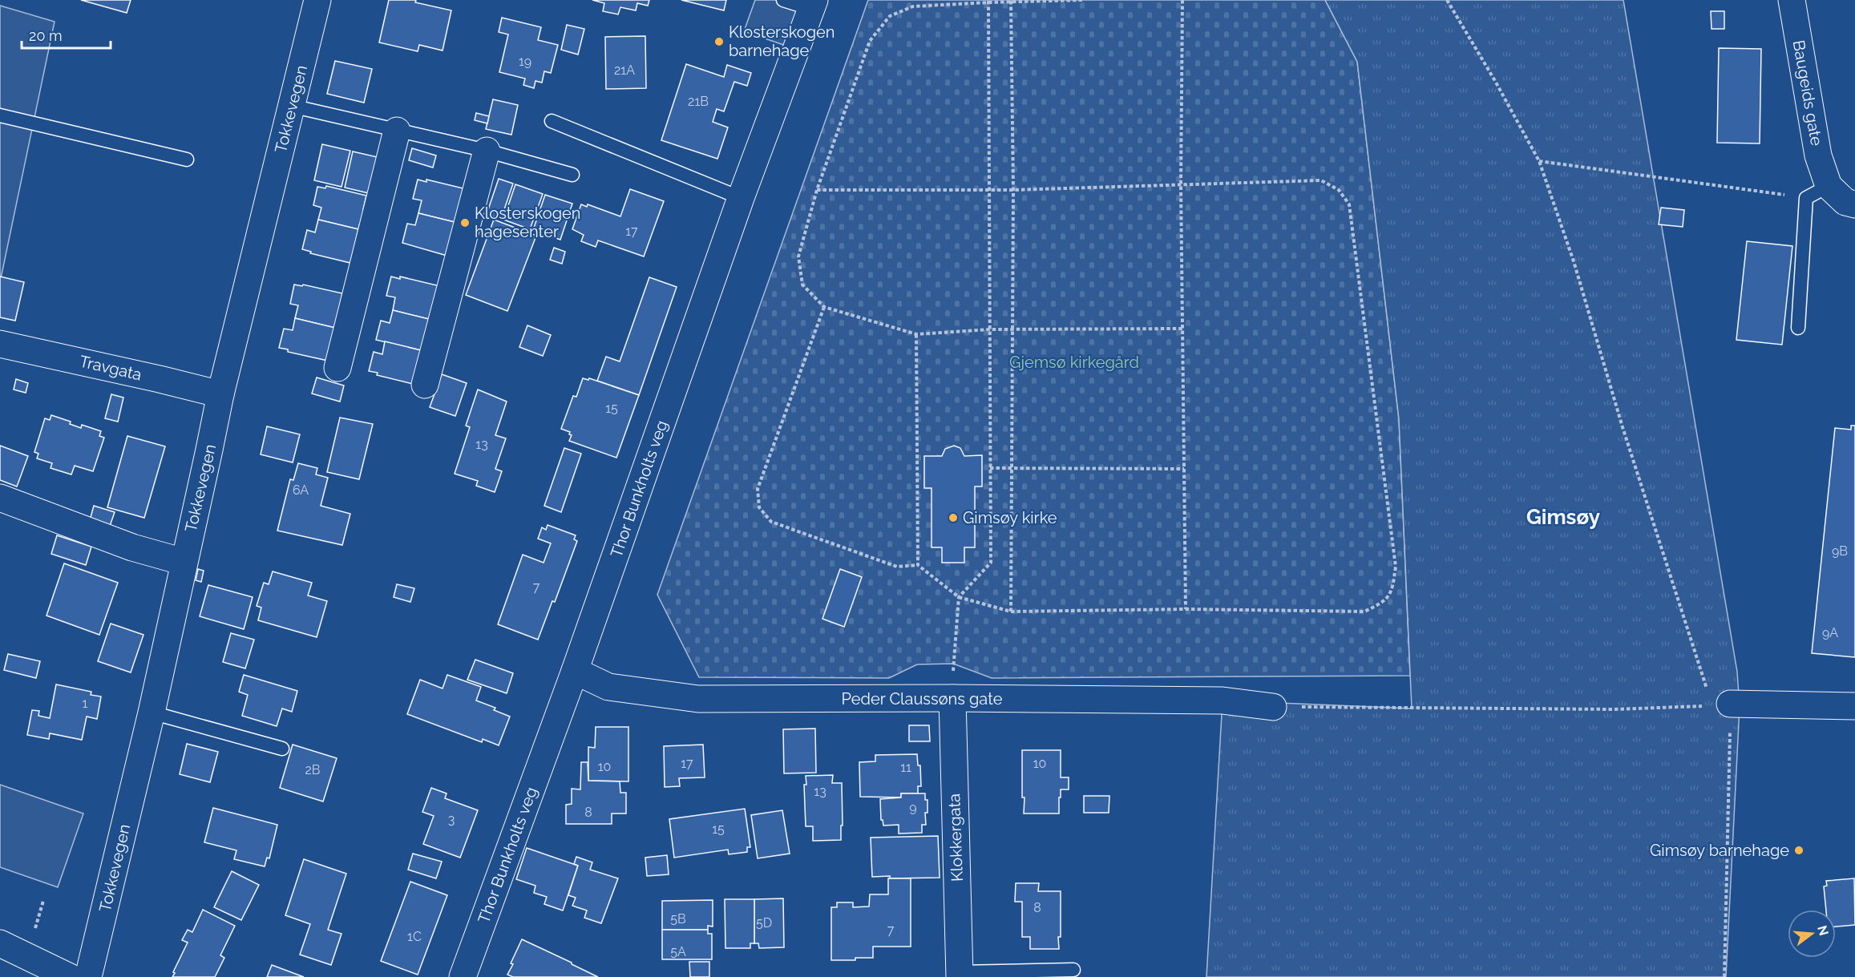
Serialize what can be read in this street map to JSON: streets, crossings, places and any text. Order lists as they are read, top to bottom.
{
  "streets": {
    "street": [
      "Baugeids gate",
      "Tokkevegen",
      "Travgata",
      "Thor Bunkholts veg",
      "Peder Claussøns gate",
      "Klokkergata"
    ]
  },
  "crossings": [
    ["Tokkevegen", "Travgata"],
    ["Thor Bunkholts veg", "Peder Claussøns gate"],
    ["Peder Claussøns gate", "Klokkergata"]
  ],
  "districts": ["Gimsøy"],
  "parks": ["Gjemsø kirkegård"],
  "places": [
    "Klosterskogen barnehage",
    "Klosterskogen hagesenter",
    "Gimsøy kirke",
    "Gimsøy barnehage"
  ],
  "house_numbers": [
    "19",
    "21A",
    "21B",
    "17",
    "15",
    "13",
    "6A",
    "9B",
    "7",
    "9A",
    "1",
    "17",
    "10",
    "10",
    "11",
    "2B",
    "13",
    "9",
    "8",
    "3",
    "15",
    "8",
    "5B",
    "5D",
    "7",
    "1C",
    "5A"
  ],
  "scale_bar": "20 m",
  "north": "right"
}
